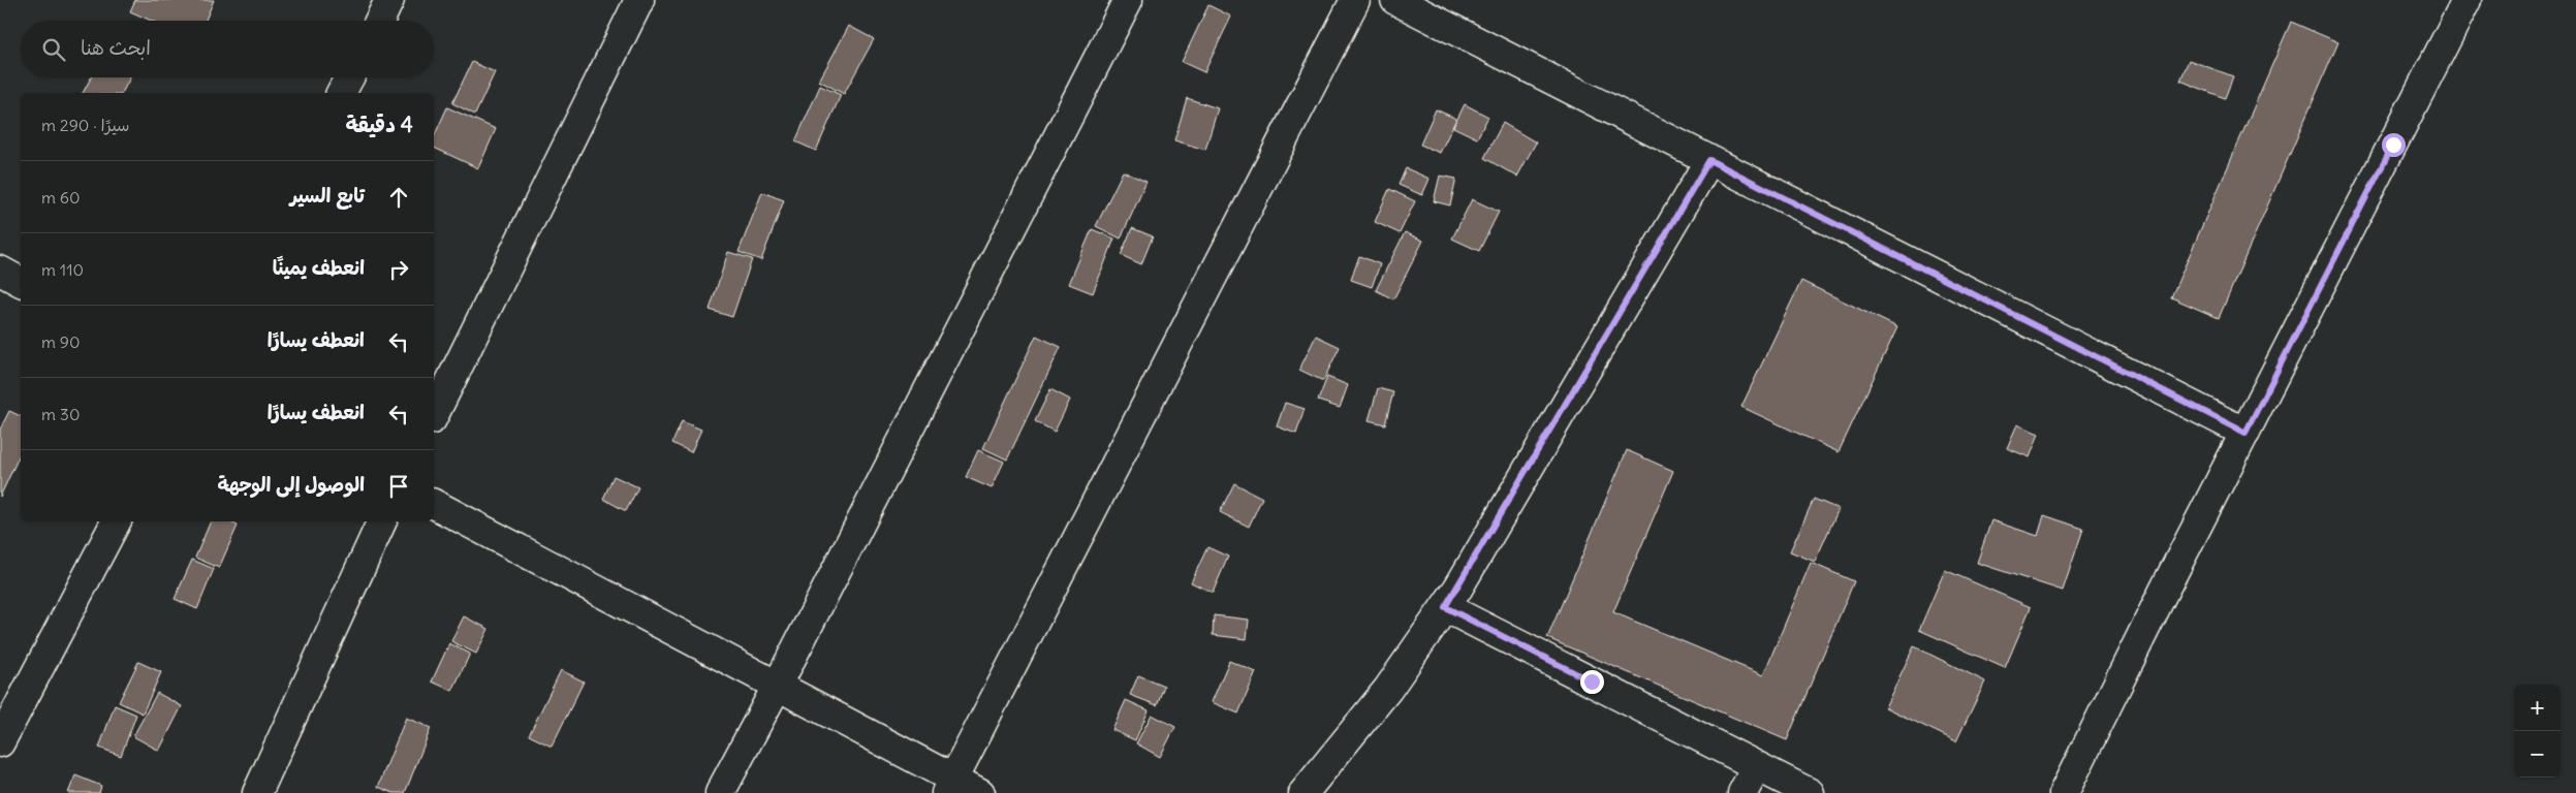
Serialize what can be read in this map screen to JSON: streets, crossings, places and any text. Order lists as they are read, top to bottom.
{
  "page": {
    "search": "ابحث هنا",
    "heading": ["4 دقيقة", "سيرًا · 290 m"],
    "list": [
      ["تابع السير", "60 m"],
      ["انعطف يمينًا", "110 m"],
      ["انعطف يسارًا", "90 m"],
      ["انعطف يسارًا", "30 m"],
      "الوصول إلى الوجهة"
    ],
    "map_buttons": ["+", "−"]
  }
}
